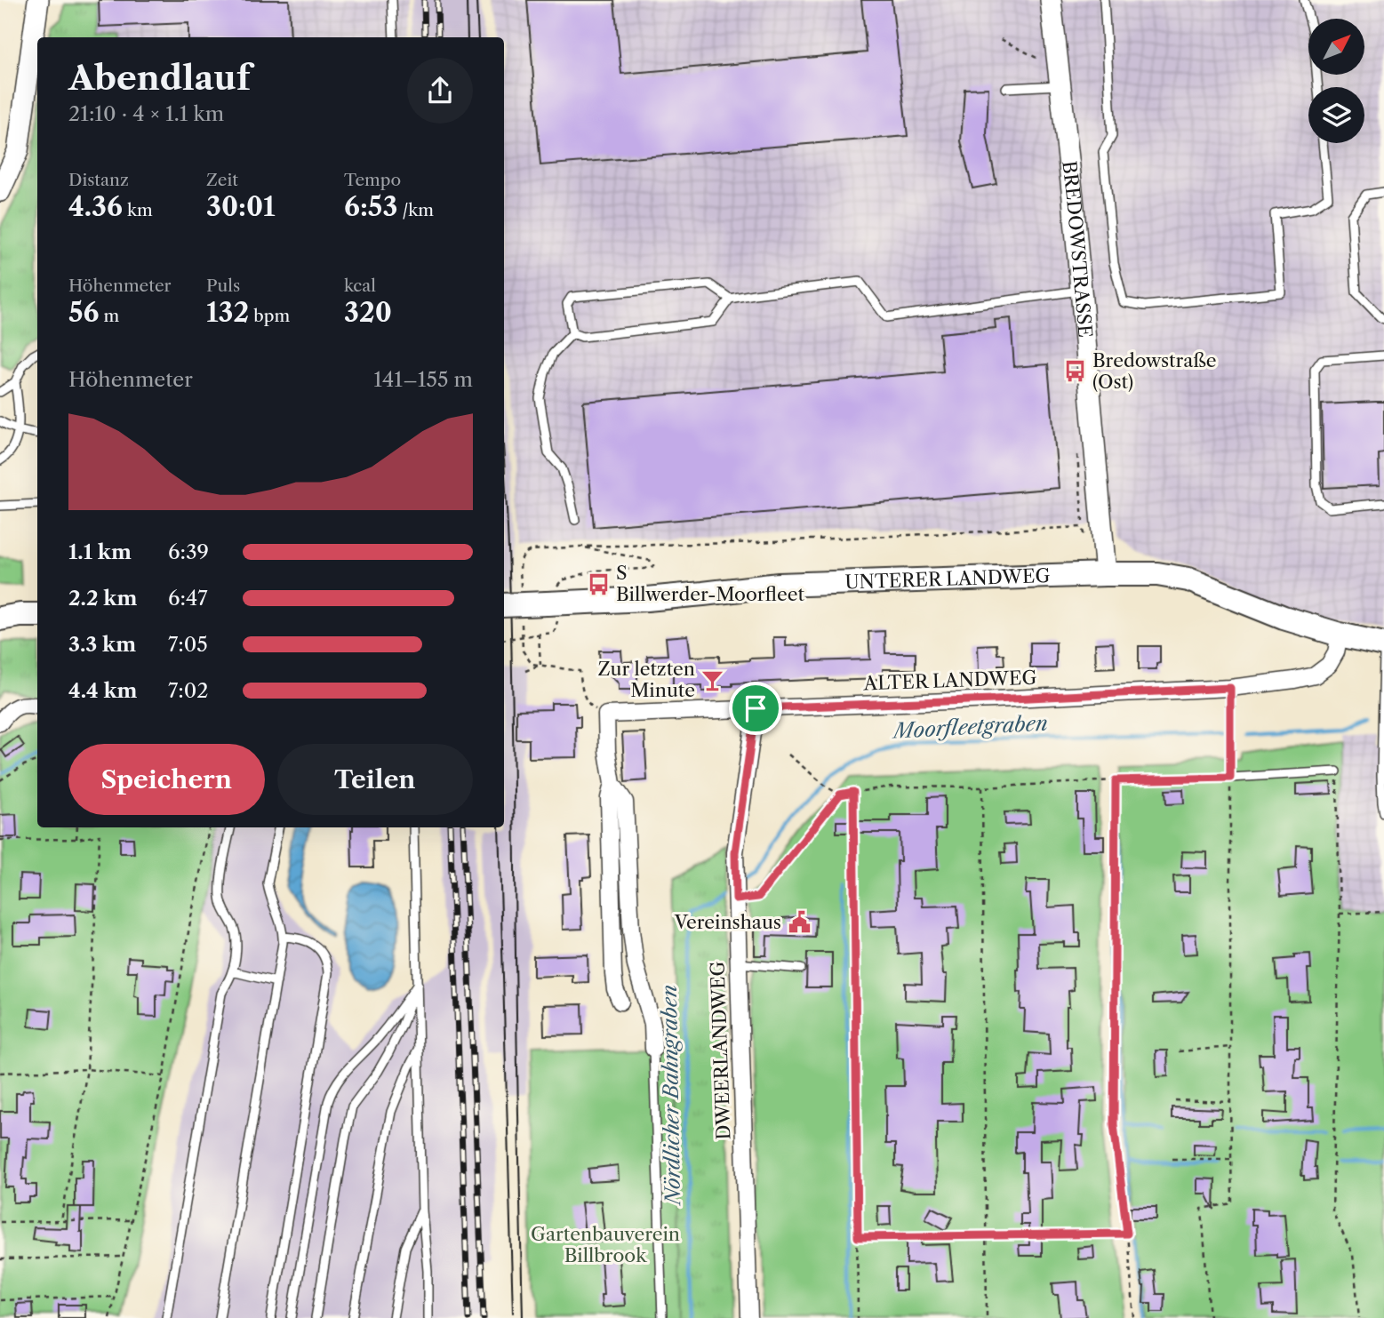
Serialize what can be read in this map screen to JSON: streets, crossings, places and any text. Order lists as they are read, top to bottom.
{
  "streets": {
    "main road": ["UNTERER LANDWEG"],
    "street": ["BREDOWSTRASSE", "ALTER LANDWEG", "DWEERLANDWEG"]
  },
  "crossings": [
    ["BREDOWSTRASSE", "UNTERER LANDWEG"],
    ["UNTERER LANDWEG", "ALTER LANDWEG"],
    ["ALTER LANDWEG", "DWEERLANDWEG"]
  ],
  "water": ["Moorfleetgraben", "Nördlicher Bahngraben"],
  "parks": ["Gartenbauverein Billbrook"],
  "places": {
    "bus stop": ["Bredowstraße (Ost)", "S Billwerder-Moorfleet"],
    "bar": ["Zur letzten Minute"],
    "public building": ["Vereinshaus"]
  },
  "north": "top right",
  "page": {
    "heading": ["Abendlauf", "21:10 · 4 × 1.1 km"],
    "stats": [
      ["Distanz", "4.36 km"],
      ["Zeit", "30:01"],
      ["Tempo", "6:53 /km"],
      ["Höhenmeter", "56 m"],
      ["Puls", "132 bpm"],
      ["kcal", "320"]
    ],
    "chart": ["Höhenmeter", "141–155 m"],
    "list": [
      {
        "name": "1.1 km",
        "note": "6:39"
      },
      {
        "name": "2.2 km",
        "note": "6:47"
      },
      {
        "name": "3.3 km",
        "note": "7:05"
      },
      {
        "name": "4.4 km",
        "note": "7:02"
      }
    ],
    "buttons": ["Speichern", "Teilen"]
  }
}
